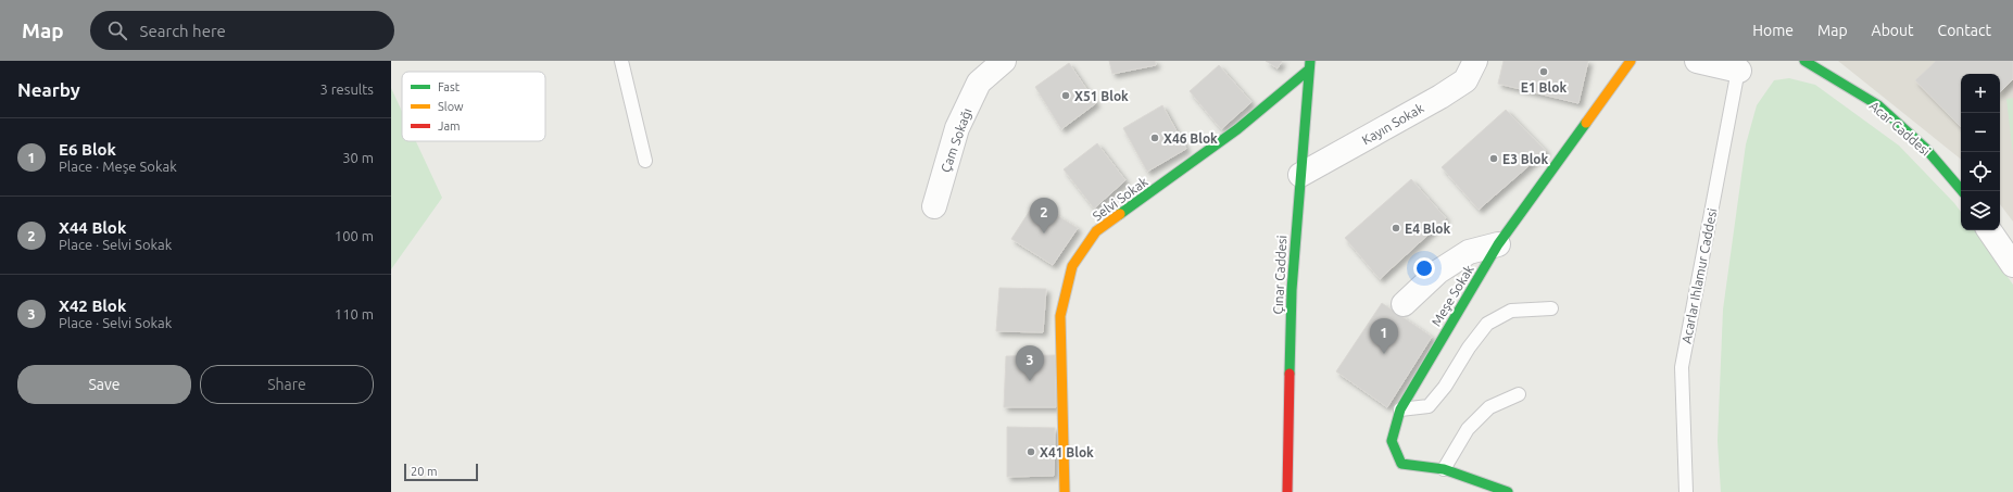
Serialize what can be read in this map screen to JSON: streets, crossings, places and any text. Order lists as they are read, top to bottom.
{
  "streets": {
    "street": [
      "Kayın Sokak",
      "Acar Caddesi",
      "Çam Sokağı",
      "Selvi Sokak",
      "Çınar Caddesi",
      "Meşe Sokak"
    ],
    "lane": ["Acarlar Ihlamur Caddesi"]
  },
  "crossings": [
    ["Kayın Sokak", "Çınar Caddesi"],
    ["Selvi Sokak", "Çınar Caddesi"]
  ],
  "places": [
    "E1 Blok",
    "X51 Blok",
    "X46 Blok",
    "E3 Blok",
    "E4 Blok",
    "X41 Blok"
  ],
  "legend": ["Fast", "Slow", "Jam"],
  "scale_bar": "20 m",
  "page": {
    "header": "Map",
    "search": "Search here",
    "nav": [
      "Home",
      "Map",
      "About",
      "Contact"
    ],
    "heading": ["Nearby", "3 results"],
    "map_buttons": ["+", "−"],
    "list": [
      {
        "mark": "1",
        "name": "E6 Blok",
        "note": "Place · Meşe Sokak",
        "value": "30 m"
      },
      {
        "mark": "2",
        "name": "X44 Blok",
        "note": "Place · Selvi Sokak",
        "value": "100 m"
      },
      {
        "mark": "3",
        "name": "X42 Blok",
        "note": "Place · Selvi Sokak",
        "value": "110 m"
      }
    ],
    "pins": ["2", "1", "3"],
    "buttons": ["Save", "Share"],
    "scale": "20 m"
  }
}
